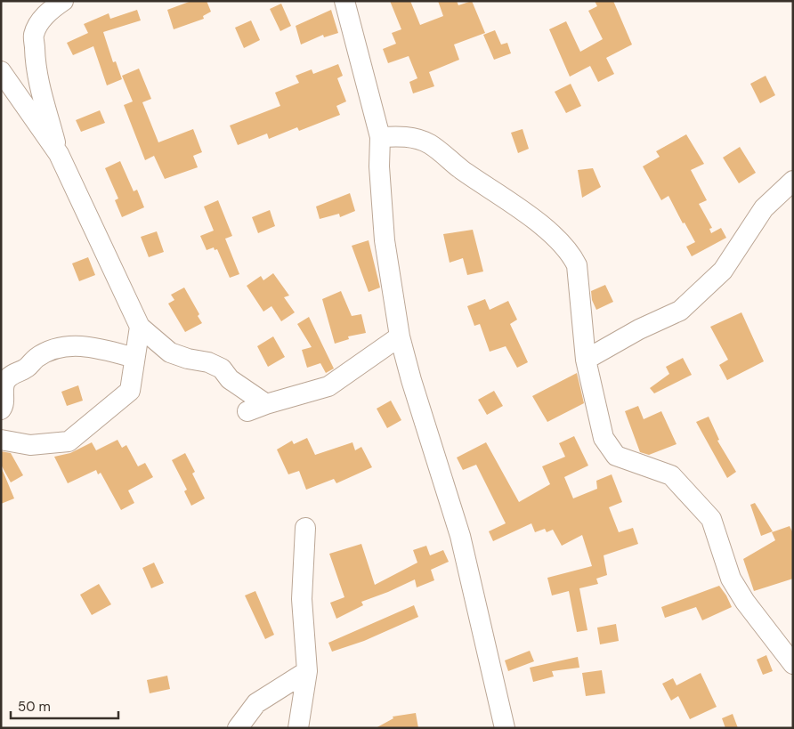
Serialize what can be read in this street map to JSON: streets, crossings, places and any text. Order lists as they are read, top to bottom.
{
  "scale_bar": "50 m"
}
